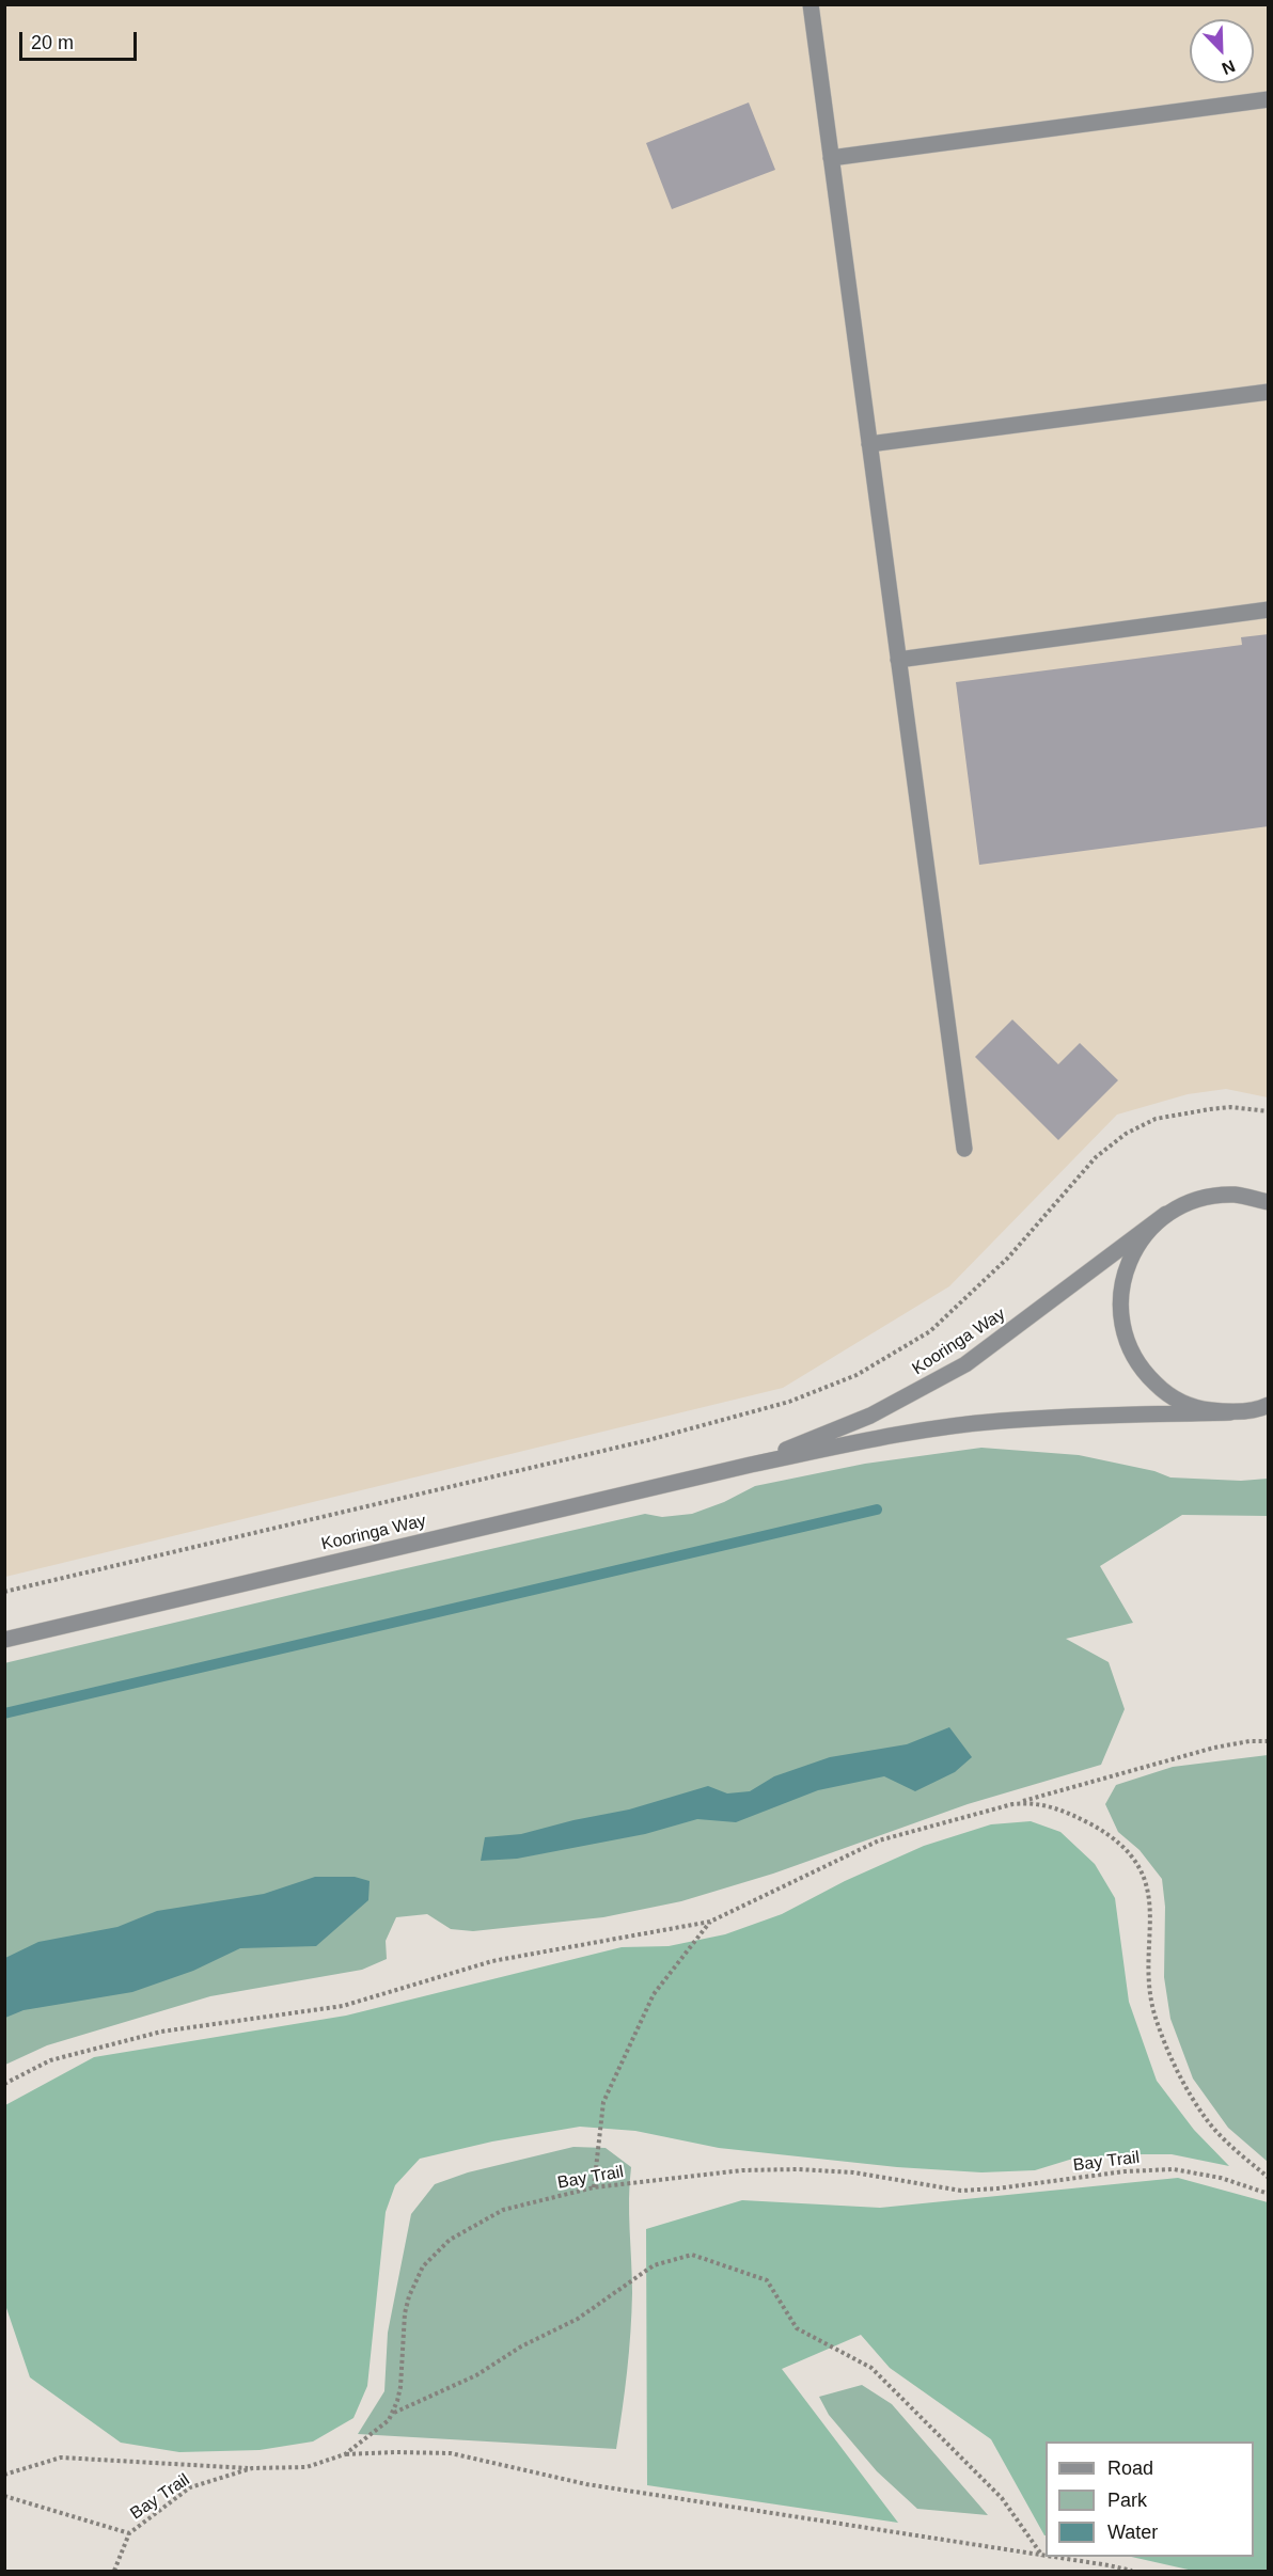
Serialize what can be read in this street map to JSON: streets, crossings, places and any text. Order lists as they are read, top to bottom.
{
  "streets": {
    "street": ["Kooringa Way"],
    "path": ["Bay Trail"]
  },
  "legend": ["Road", "Park", "Water"],
  "scale_bar": "20 m",
  "north": "bottom right"
}
